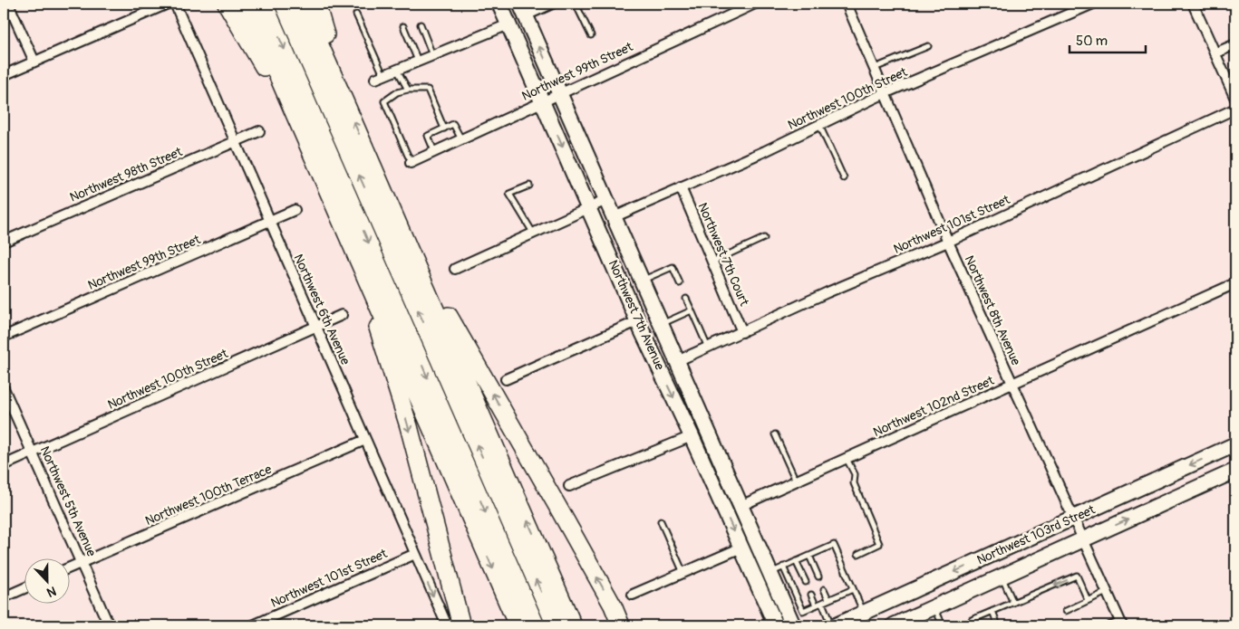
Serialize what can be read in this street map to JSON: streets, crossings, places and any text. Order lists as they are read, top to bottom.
{
  "streets": {
    "main road": ["Northwest 7th Avenue", "Northwest 103rd Street"],
    "street": [
      "Northwest 99th Street",
      "Northwest 100th Street",
      "Northwest 98th Street",
      "Northwest 101st Street",
      "Northwest 7th Court",
      "Northwest 6th Avenue",
      "Northwest 8th Avenue",
      "Northwest 102nd Street",
      "Northwest 100th Terrace",
      "Northwest 5th Avenue"
    ]
  },
  "crossings": [
    ["Northwest 99th Street", "Northwest 6th Avenue"],
    ["Northwest 99th Street", "Northwest 7th Avenue"],
    ["Northwest 100th Street", "Northwest 7th Court"],
    ["Northwest 100th Street", "Northwest 6th Avenue"],
    ["Northwest 100th Street", "Northwest 8th Avenue"],
    ["Northwest 100th Street", "Northwest 7th Avenue"],
    ["Northwest 100th Street", "Northwest 5th Avenue"],
    ["Northwest 98th Street", "Northwest 6th Avenue"],
    ["Northwest 101st Street", "Northwest 7th Court"],
    ["Northwest 101st Street", "Northwest 6th Avenue"],
    ["Northwest 101st Street", "Northwest 8th Avenue"],
    ["Northwest 101st Street", "Northwest 7th Avenue"],
    ["Northwest 6th Avenue", "Northwest 100th Terrace"],
    ["Northwest 8th Avenue", "Northwest 102nd Street"],
    ["Northwest 8th Avenue", "Northwest 103rd Street"],
    ["Northwest 7th Avenue", "Northwest 102nd Street"],
    ["Northwest 100th Terrace", "Northwest 5th Avenue"]
  ],
  "scale_bar": "50 m",
  "north": "bottom"
}
